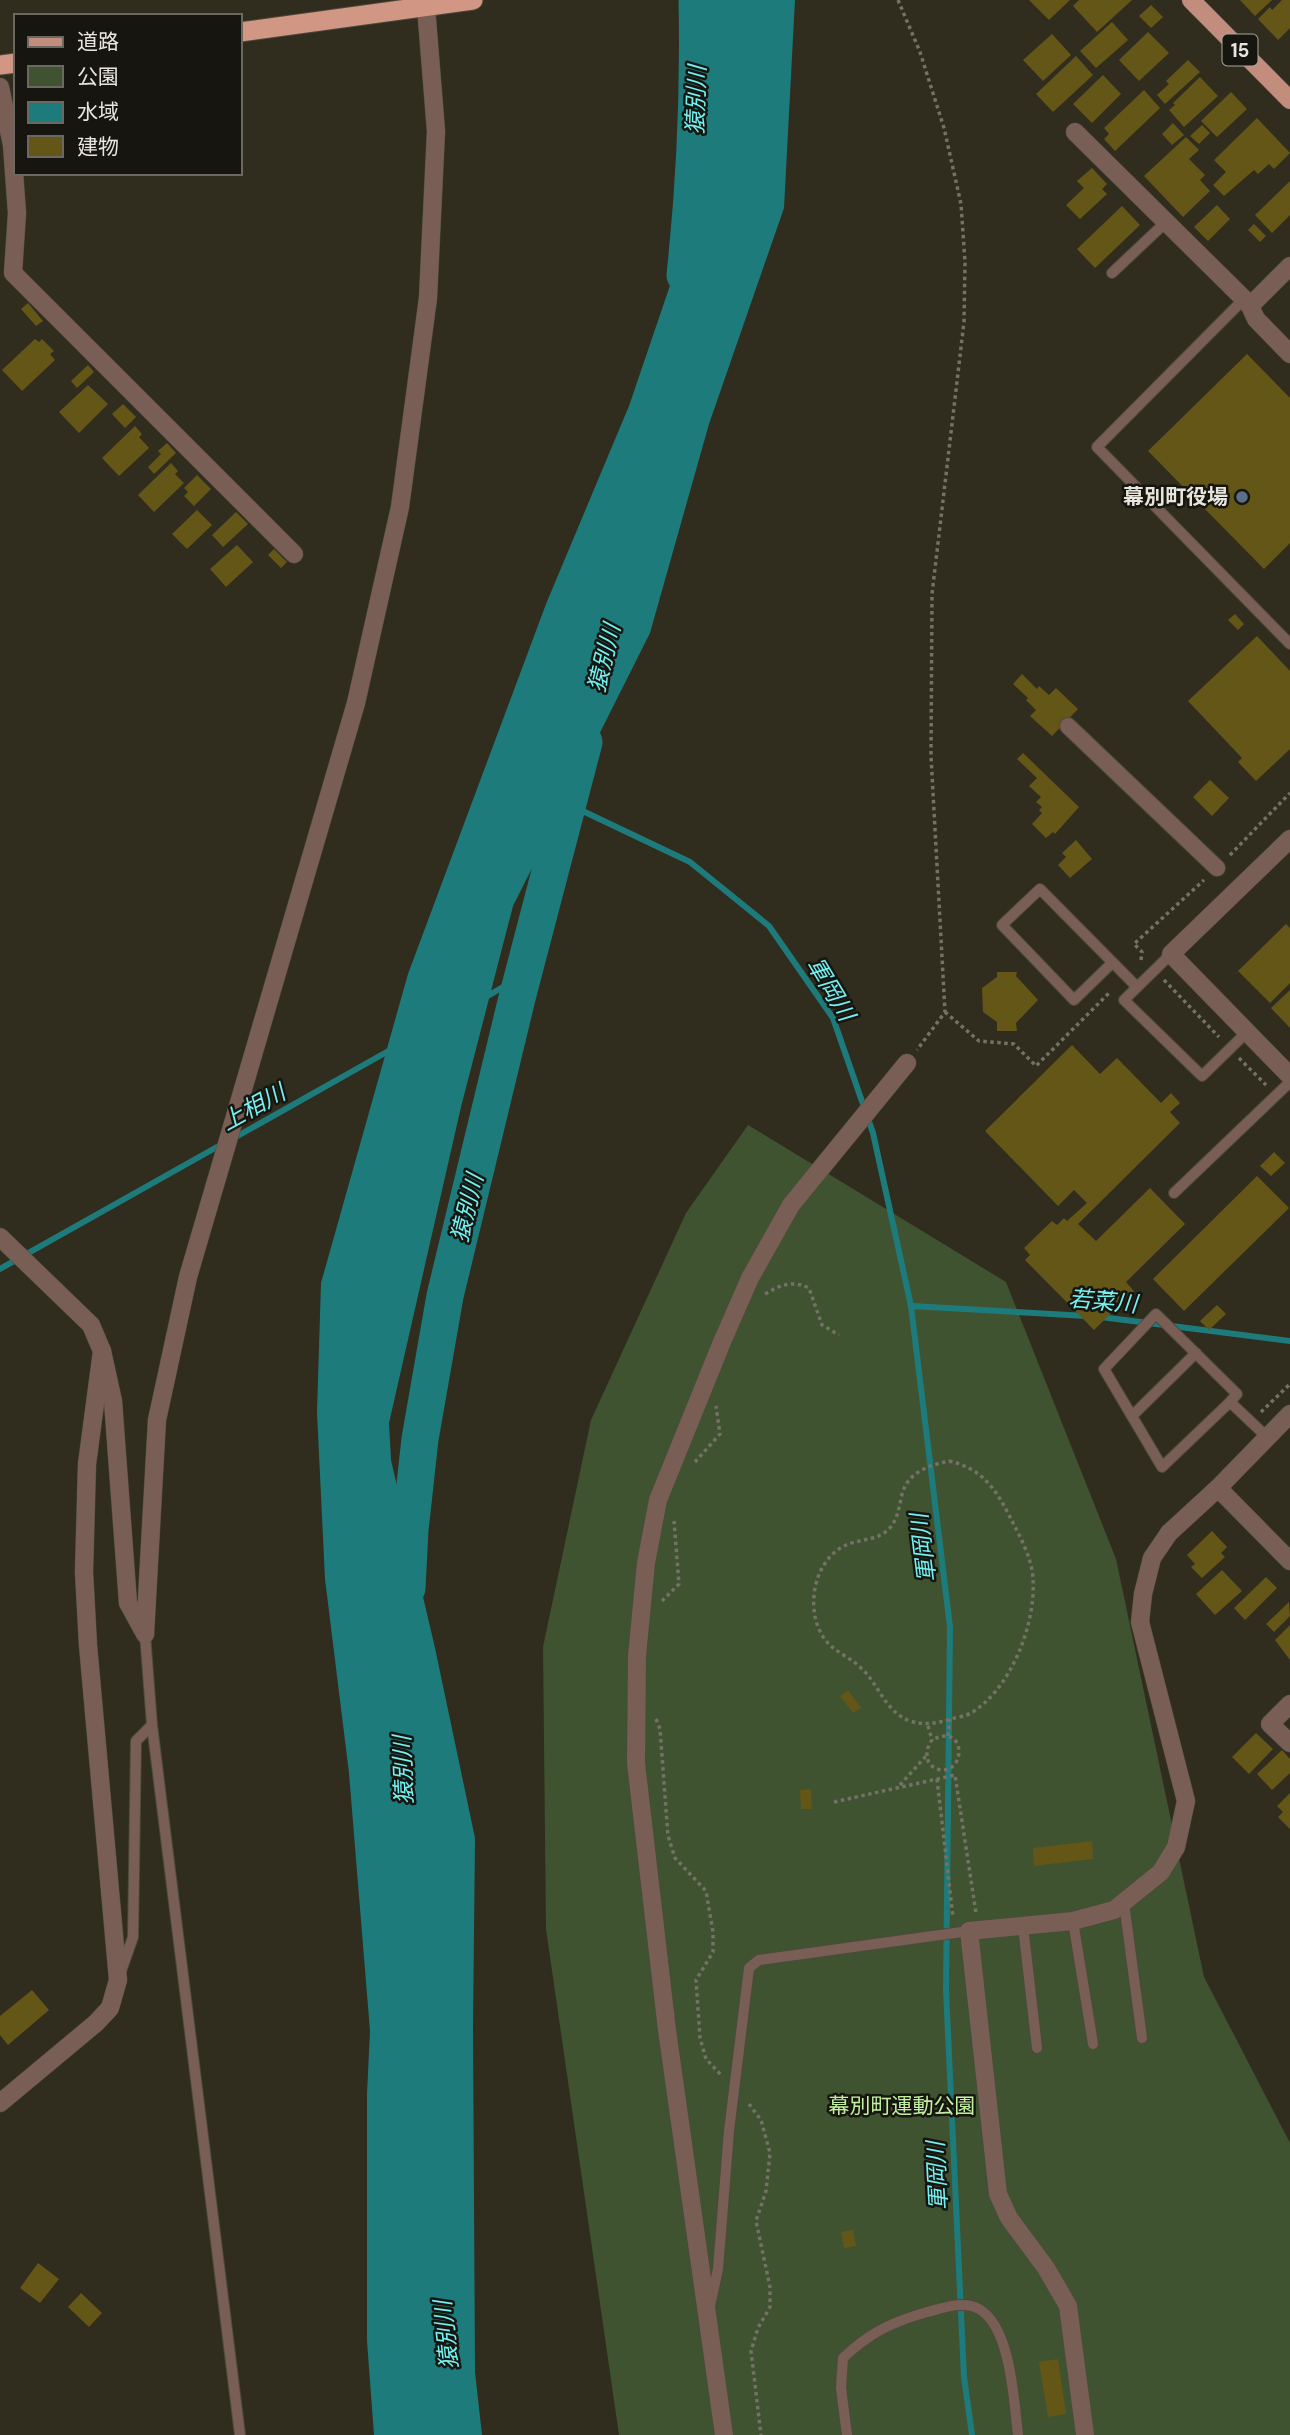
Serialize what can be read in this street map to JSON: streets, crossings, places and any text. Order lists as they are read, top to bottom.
{
  "streets": {
    "main road": ["15"]
  },
  "water": [
    "猿別川",
    "軍岡川",
    "上相川",
    "若菜川"
  ],
  "parks": ["幕別町運動公園"],
  "places": ["幕別町役場"],
  "legend": [
    "道路",
    "公園",
    "水域",
    "建物"
  ]
}
